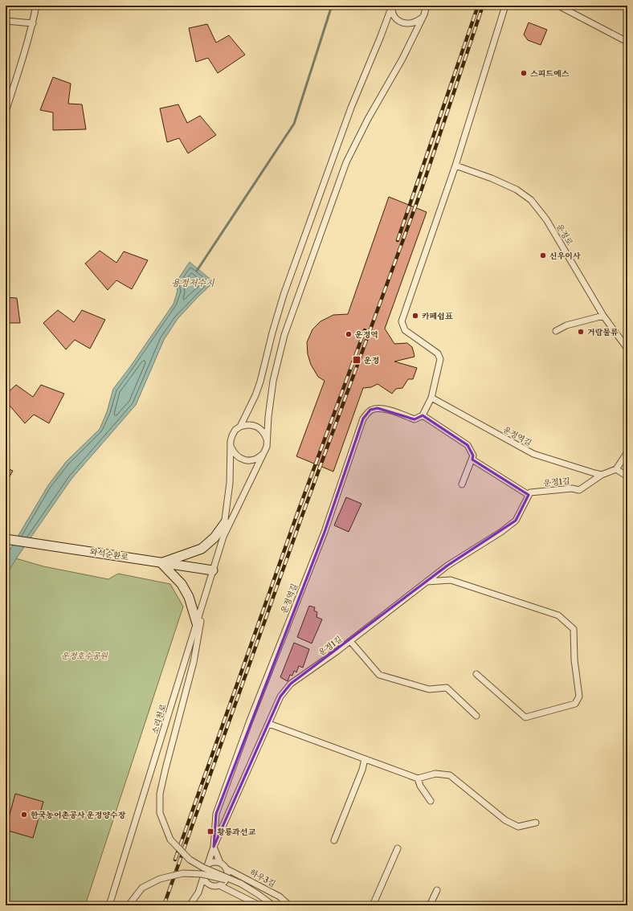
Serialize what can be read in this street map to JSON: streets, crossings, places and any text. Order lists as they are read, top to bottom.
{
  "streets": {
    "street": [
      "운정로",
      "운정역길",
      "운정1길",
      "와석순환로",
      "소리천로",
      "하우3길"
    ]
  },
  "crossings": [
    ["운정역길", "운정1길"],
    ["운정1길", "하우3길"],
    ["와석순환로", "소리천로"]
  ],
  "water": ["용정저수지"],
  "parks": ["운정호수공원"],
  "places": {
    "other": [
      "스피드예스",
      "신우이사",
      "카페쉼표",
      "거람물류",
      "운정역",
      "한국농어촌공사 운정양수장"
    ],
    "transit": ["운정", "황룡과선교"]
  }
}
